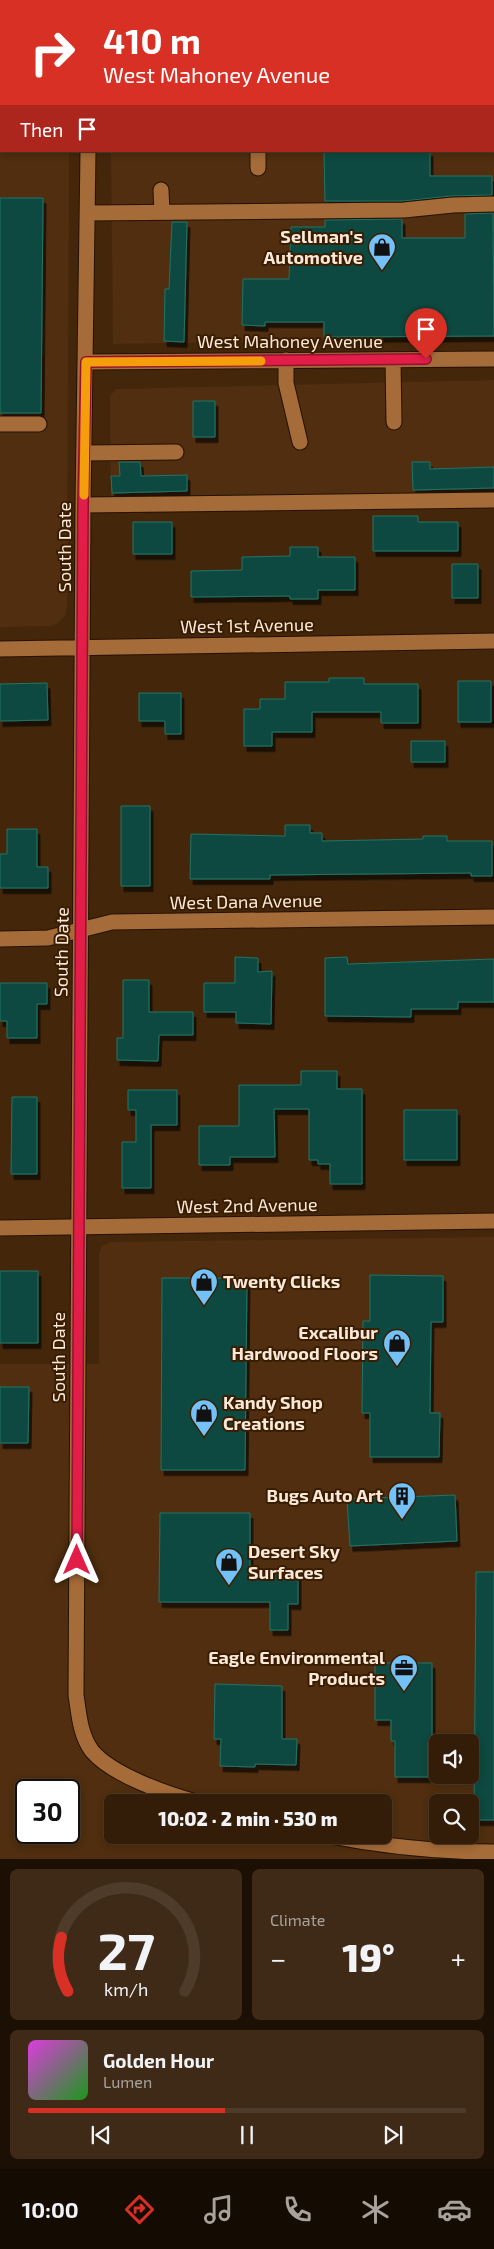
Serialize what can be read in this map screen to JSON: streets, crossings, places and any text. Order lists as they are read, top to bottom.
{
  "streets": {
    "street": [
      "West Mahoney Avenue",
      "South Date",
      "West 1st Avenue",
      "West Dana Avenue",
      "West 2nd Avenue"
    ]
  },
  "crossings": [
    ["West Mahoney Avenue", "South Date"],
    ["South Date", "West 1st Avenue"],
    ["South Date", "West Dana Avenue"],
    ["South Date", "West 2nd Avenue"]
  ],
  "places": {
    "shop": [
      "Sellman's Automotive",
      "Twenty Clicks",
      "Excalibur Hardwood Floors",
      "Kandy Shop Creations",
      "Desert Sky Surfaces"
    ],
    "building": ["Bugs Auto Art"],
    "office": ["Eagle Environmental Products"]
  },
  "page": {
    "turn": ["410 m", "West Mahoney Avenue"],
    "then": "Then",
    "limit": "30",
    "trip": "10:02 · 2 min · 530 m",
    "tile": "Climate",
    "heat": ["−", "19°", "+"],
    "song": ["Golden Hour", "Lumen"],
    "tabs": "10:00",
    "gauge": ["27", "km/h"]
  }
}
